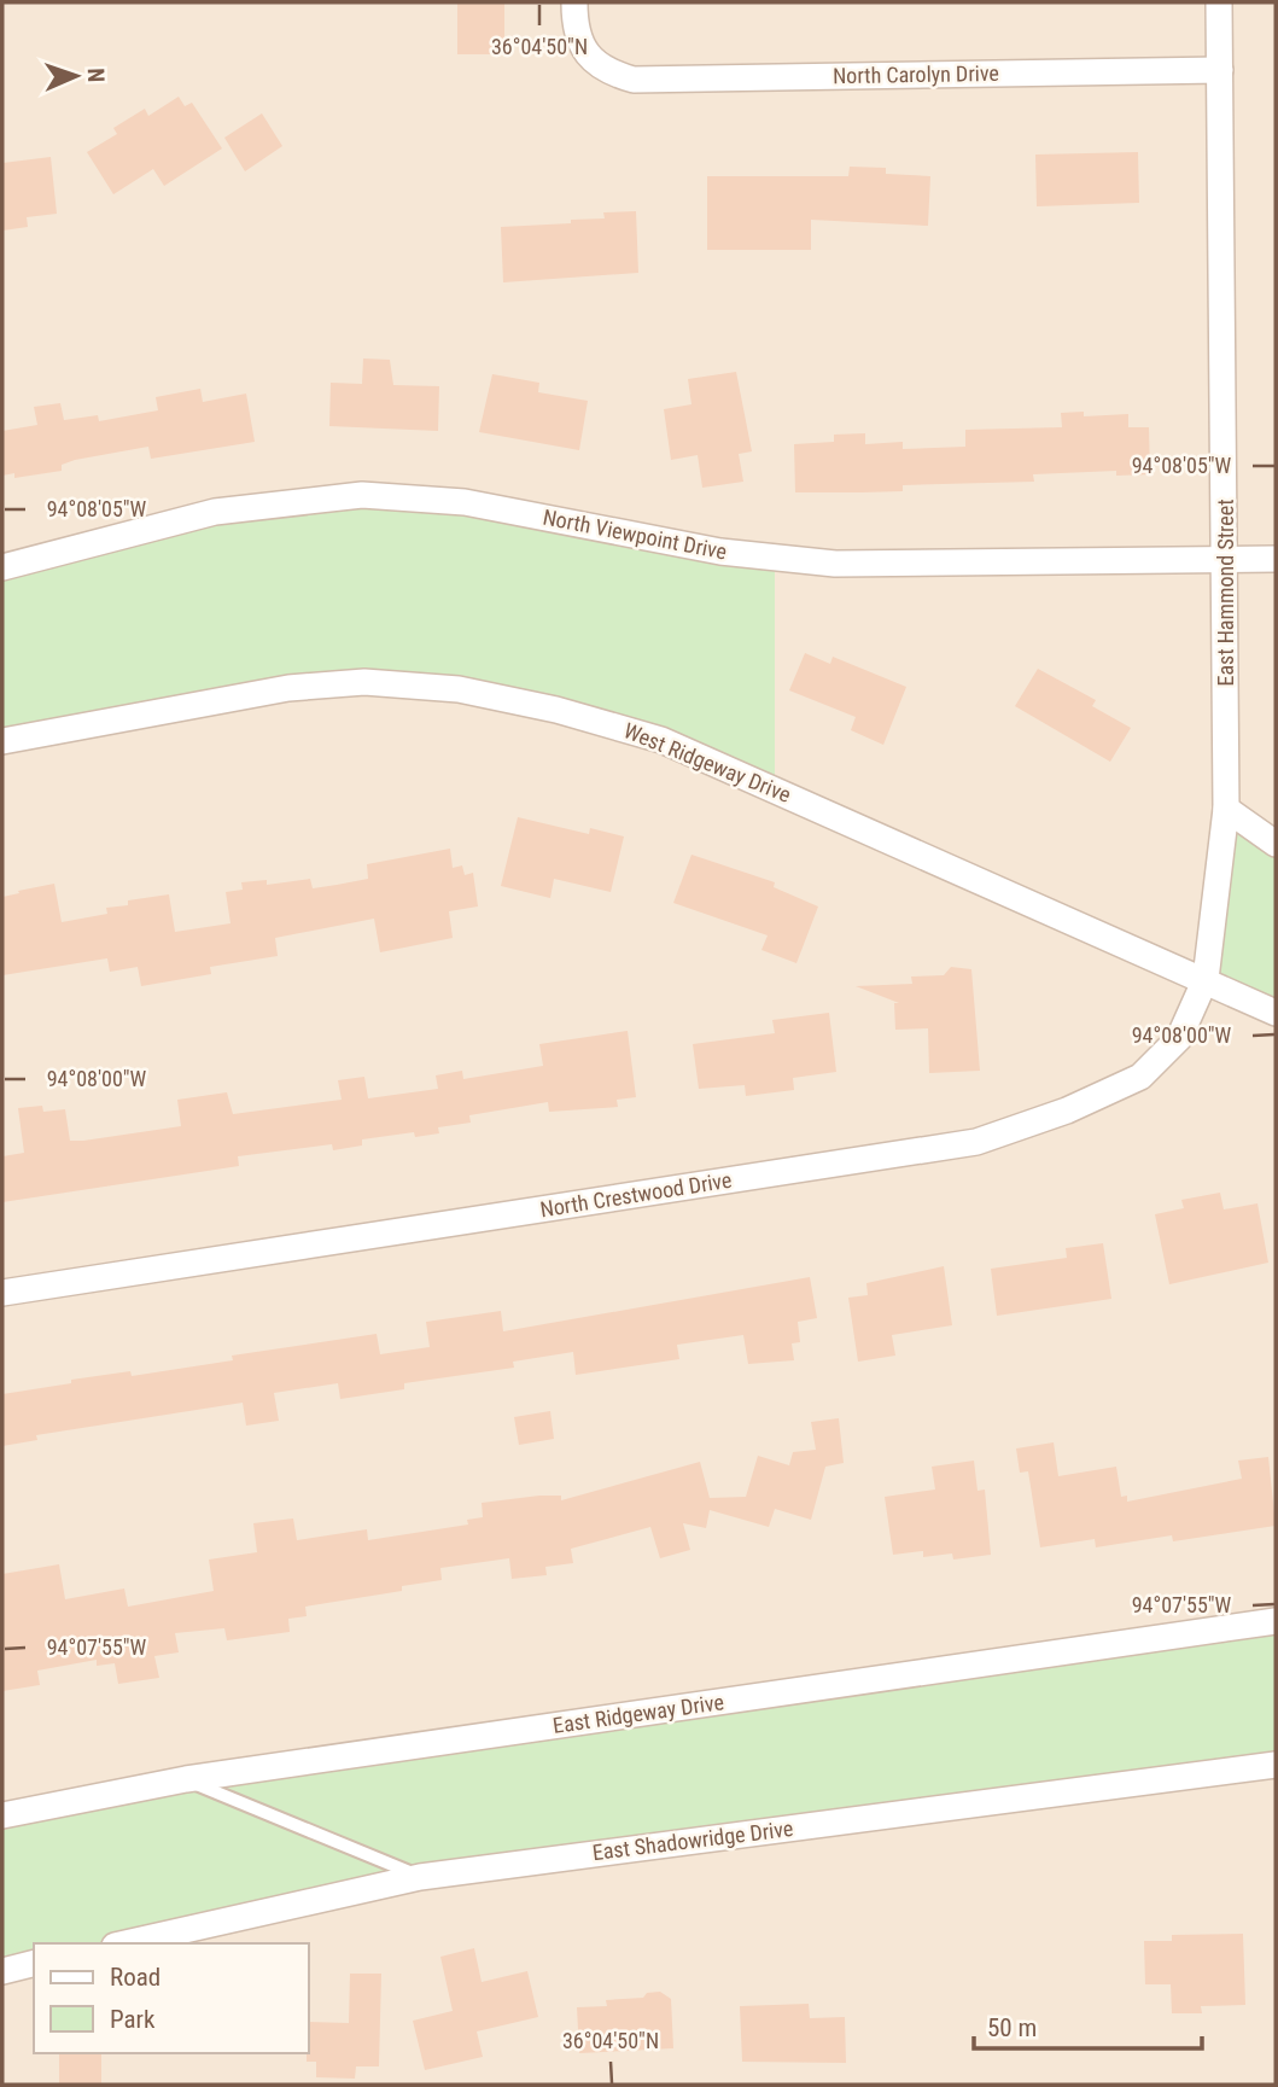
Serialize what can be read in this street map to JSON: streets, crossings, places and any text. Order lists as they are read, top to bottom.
{
  "streets": {
    "street": [
      "North Carolyn Drive",
      "North Viewpoint Drive",
      "East Hammond Street",
      "West Ridgeway Drive",
      "North Crestwood Drive",
      "East Ridgeway Drive",
      "East Shadowridge Drive"
    ]
  },
  "crossings": [
    ["North Carolyn Drive", "East Hammond Street"],
    ["North Viewpoint Drive", "East Hammond Street"],
    ["East Hammond Street", "West Ridgeway Drive"],
    ["East Hammond Street", "North Crestwood Drive"],
    ["West Ridgeway Drive", "North Crestwood Drive"]
  ],
  "legend": ["Road", "Park"],
  "scale_bar": "50 m",
  "north": "right",
  "coordinates": [
    "36°04'50\"N",
    "94°08'05\"W",
    "94°08'00\"W",
    "94°07'55\"W"
  ]
}
